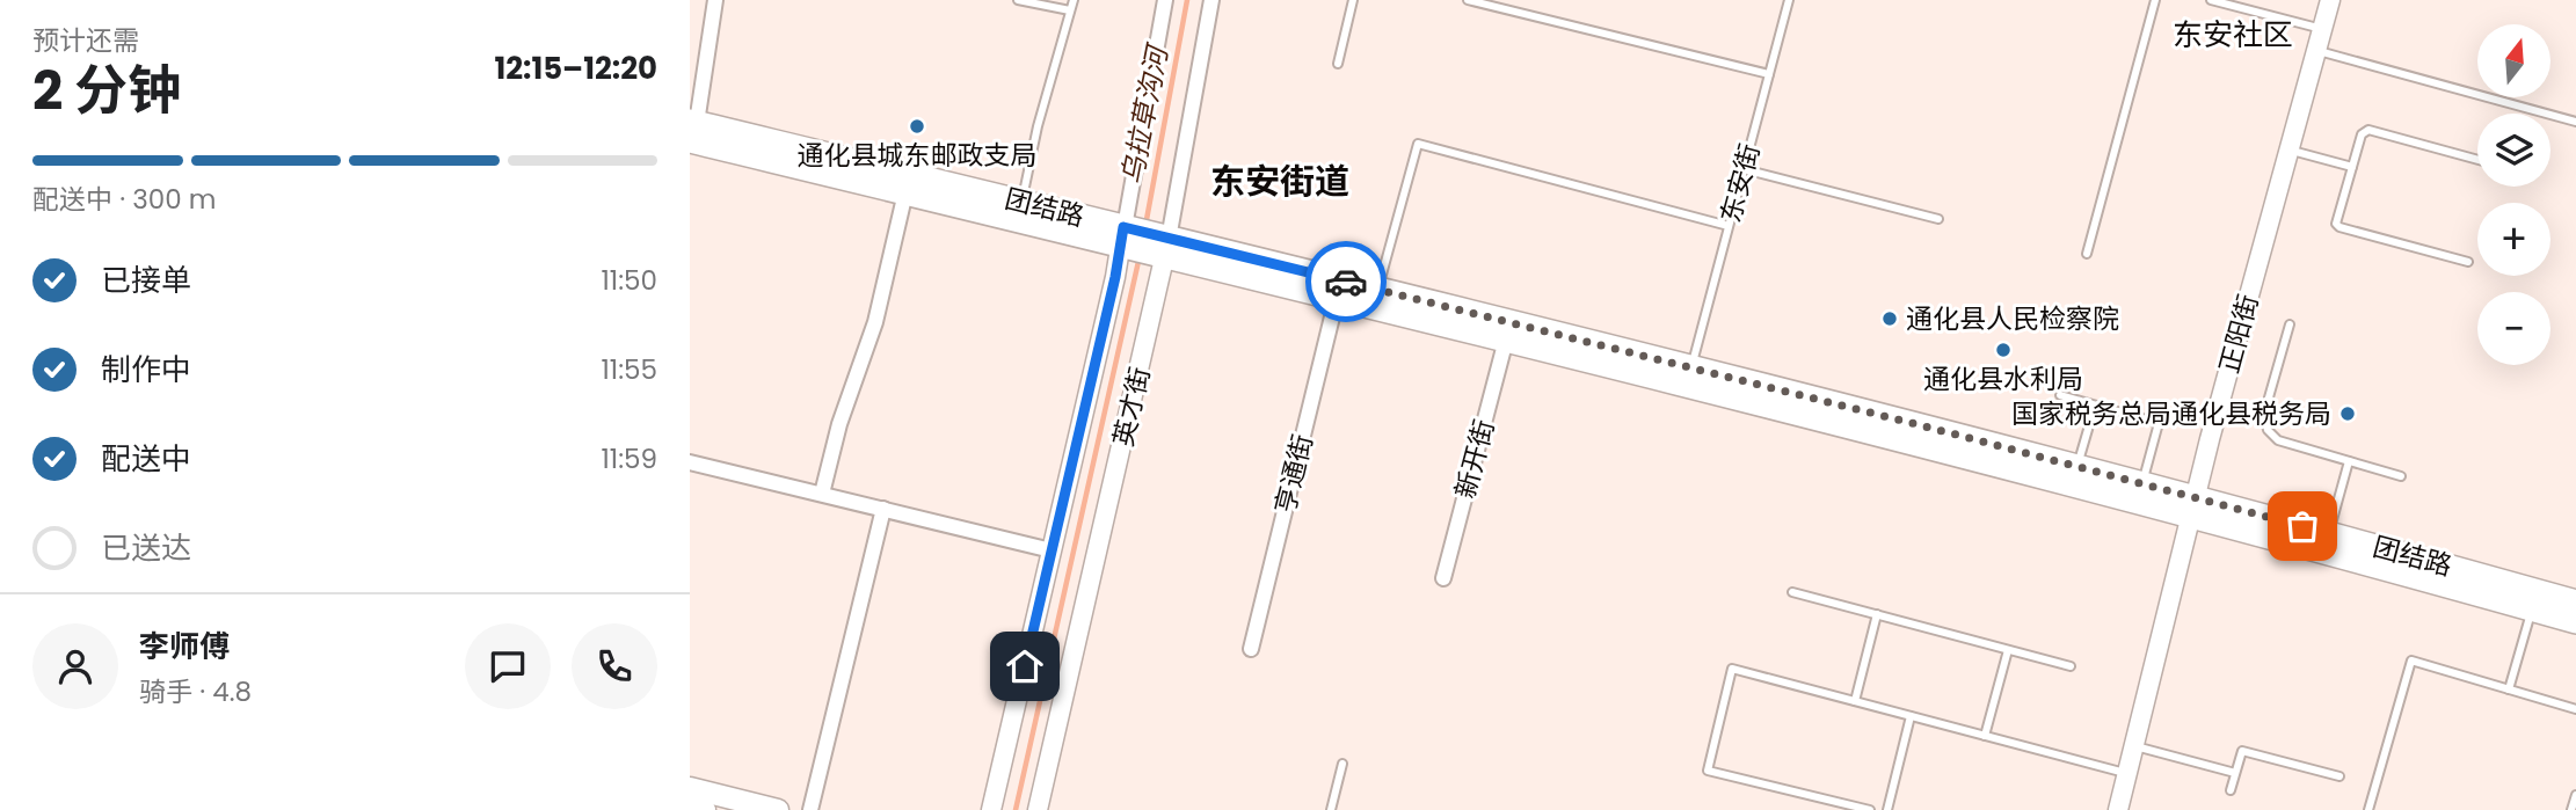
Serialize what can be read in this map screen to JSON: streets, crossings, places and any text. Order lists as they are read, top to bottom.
{
  "streets": {
    "highway": ["团结路"],
    "street": [
      "正阳街",
      "英才街",
      "新开街",
      "亨通街"
    ],
    "lane": ["东安街"]
  },
  "crossings": [
    ["东安街", "团结路"],
    ["团结路", "正阳街"],
    ["团结路", "英才街"],
    ["团结路", "新开街"],
    ["团结路", "亨通街"]
  ],
  "districts": ["东安社区", "东安街道"],
  "water": ["乌拉草沟河"],
  "places": [
    "通化县城东邮政支局",
    "通化县人民检察院",
    "通化县水利局",
    "国家税务总局通化县税务局"
  ],
  "north": "top",
  "page": {
    "heading": ["2 分钟", "预计还需", "12:15–12:20"],
    "panel": ["李师傅", "骑手 · 4.8"],
    "map_buttons": ["+", "−"],
    "bar": "配送中 · 300 m",
    "list": [
      ["已接单", "11:50"],
      ["制作中", "11:55"],
      ["配送中", "11:59"],
      "已送达"
    ]
  }
}
